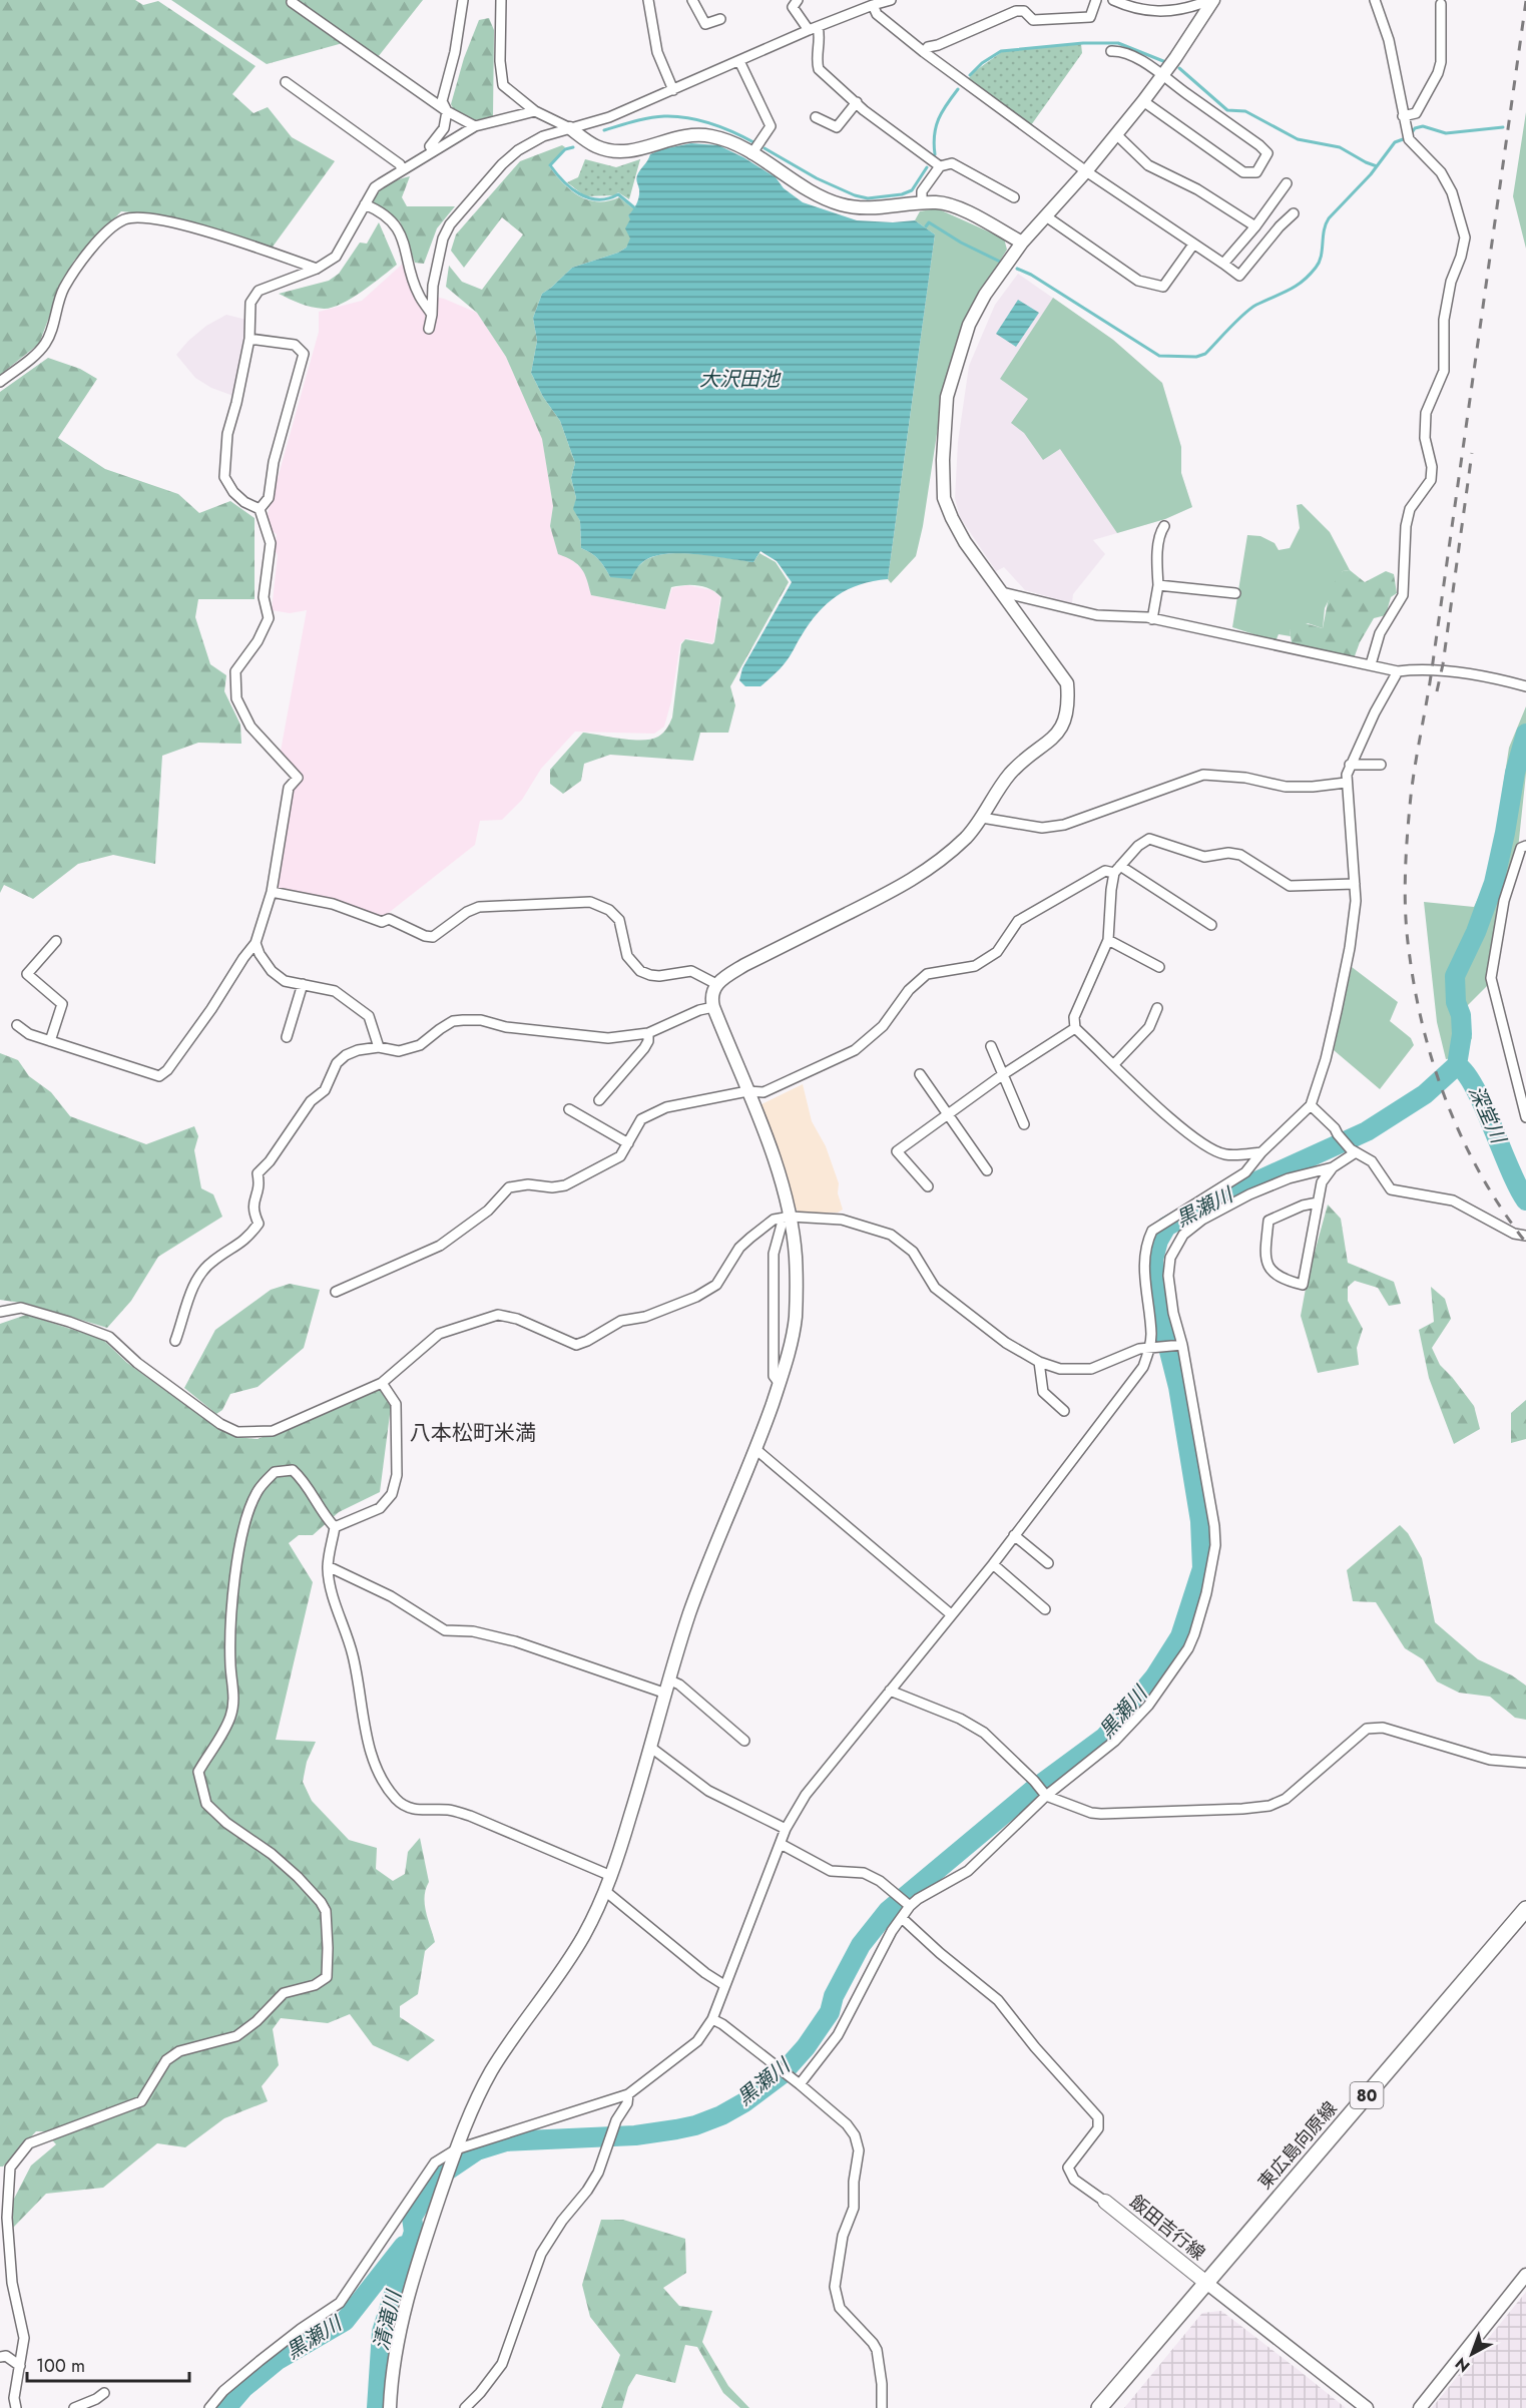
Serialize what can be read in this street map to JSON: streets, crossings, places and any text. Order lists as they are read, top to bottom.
{
  "streets": {
    "main road": ["80", "東広島向原線", "飯田吉行線"]
  },
  "crossings": [
    ["東広島向原線", "飯田吉行線"]
  ],
  "districts": ["八本松町米満"],
  "water": [
    "大沢田池",
    "深堂川",
    "黒瀬川",
    "清滝川"
  ],
  "scale_bar": "100 m",
  "north": "bottom left"
}
